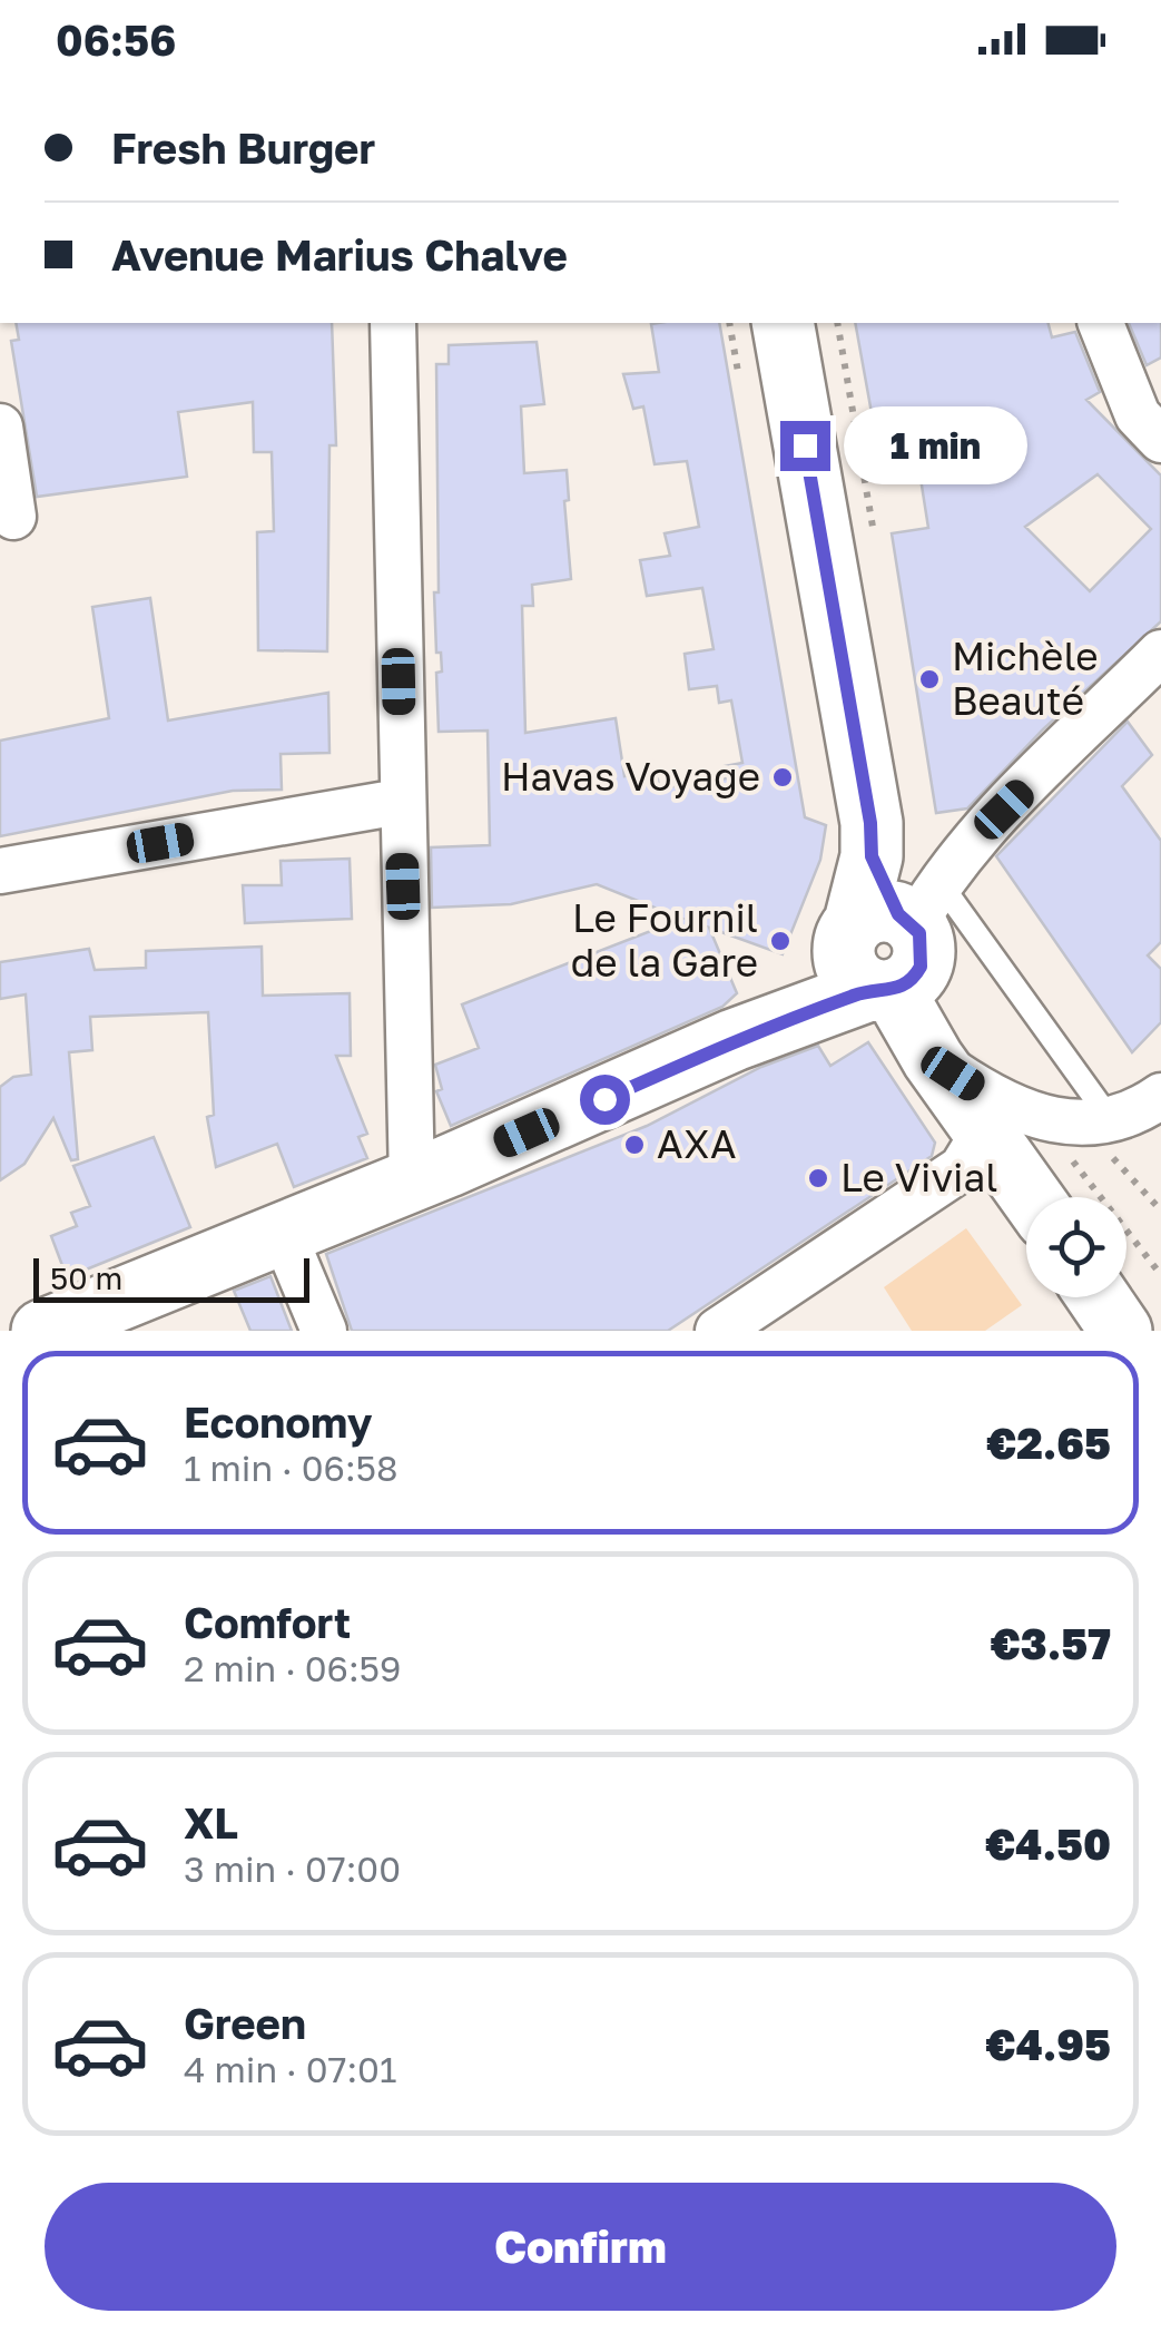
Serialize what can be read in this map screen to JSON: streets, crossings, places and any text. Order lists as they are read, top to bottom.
{
  "places": [
    "Michèle Beauté",
    "Havas Voyage",
    "Le Fournil de la Gare",
    "AXA",
    "Le Vivial"
  ],
  "scale_bar": "50 m",
  "page": {
    "status": "06:56",
    "banner": ["Fresh Burger", "Avenue Marius Chalve"],
    "bubble": "1 min",
    "scale": "50 m",
    "list": [
      {
        "name": "Economy",
        "note": "1 min · 06:58",
        "value": "€2.65"
      },
      {
        "name": "Comfort",
        "note": "2 min · 06:59",
        "value": "€3.57"
      },
      {
        "name": "XL",
        "note": "3 min · 07:00",
        "value": "€4.50"
      },
      {
        "name": "Green",
        "note": "4 min · 07:01",
        "value": "€4.95"
      }
    ],
    "buttons": "Confirm"
  }
}
